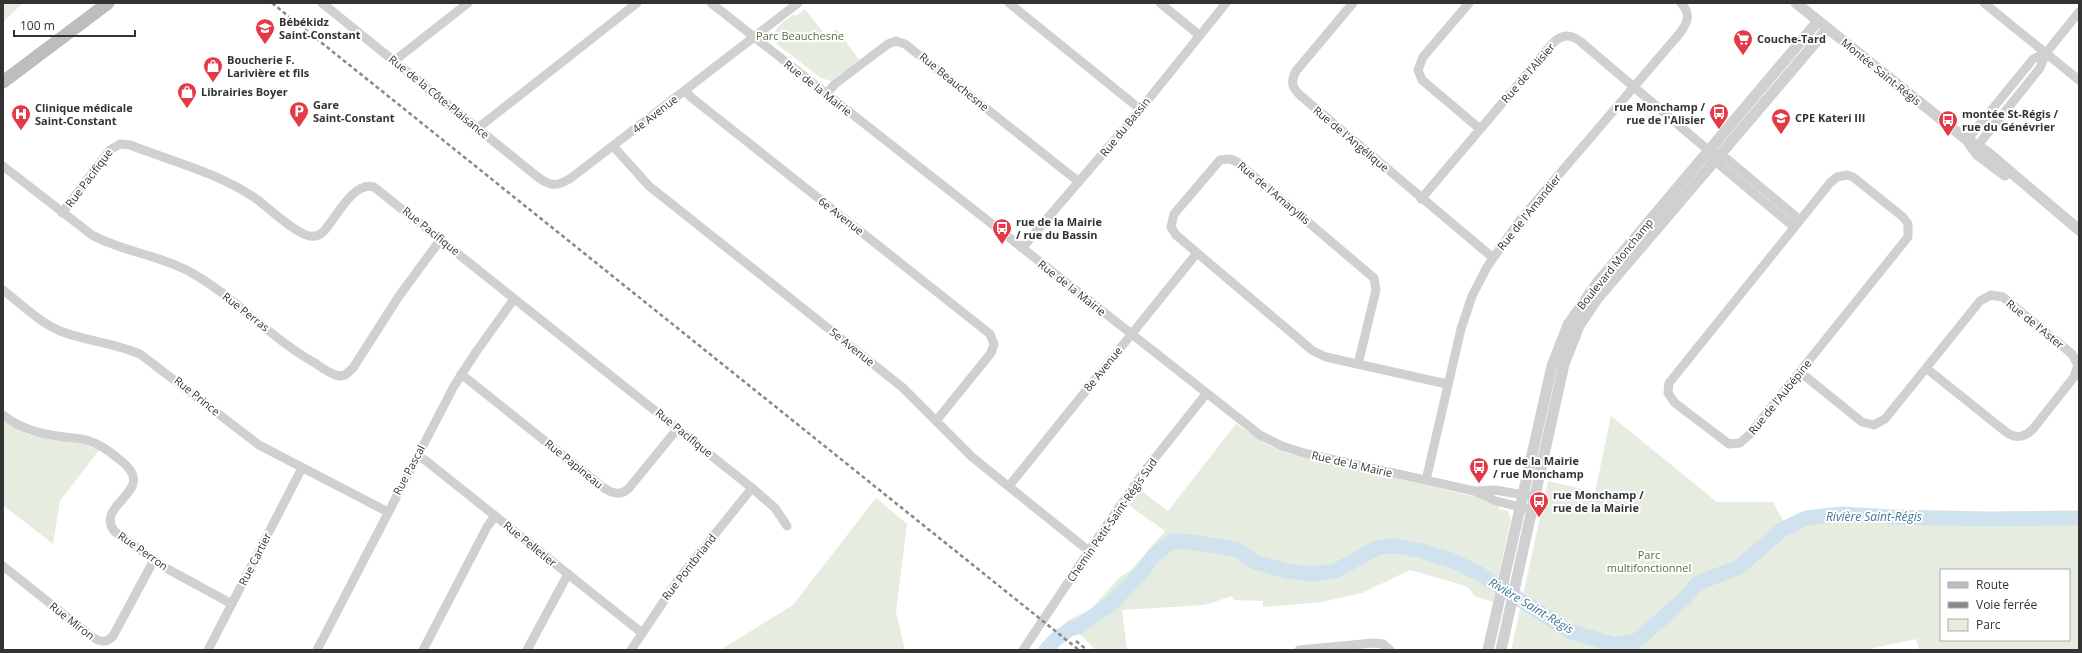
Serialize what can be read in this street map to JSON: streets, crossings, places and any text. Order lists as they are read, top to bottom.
{
  "streets": {
    "street": [
      "Montée Saint-Régis",
      "Rue de l'Alisier",
      "Rue Beauchesne",
      "Rue de la Mairie",
      "Rue de la Côte-Plaisance",
      "4e Avenue",
      "Rue du Bassin",
      "Rue de l'Angélique",
      "Rue Pacifique",
      "Rue de l'Amaryllis",
      "Rue de l'Amandier",
      "6e Avenue",
      "Boulevard Monchamp",
      "Rue Perras",
      "Rue de l'Aster",
      "5e Avenue",
      "8e Avenue",
      "Rue Prince",
      "Rue de l'Aubépine",
      "Rue Papineau",
      "Rue Pascal",
      "Chemin Petit-Saint-Régis Sud",
      "Rue Pelletier",
      "Rue Perron",
      "Rue Cartier",
      "Rue Pontbriand",
      "Rue Miron"
    ]
  },
  "crossings": [
    ["Montée Saint-Régis", "Boulevard Monchamp"],
    ["Rue de l'Alisier", "Rue de l'Angélique"],
    ["Rue de l'Alisier", "Rue de l'Amandier"],
    ["Rue de l'Alisier", "Boulevard Monchamp"],
    ["Rue de l'Alisier", "Rue de l'Aubépine"],
    ["Rue Beauchesne", "Rue de la Mairie"],
    ["Rue Beauchesne", "Rue du Bassin"],
    ["Rue de la Mairie", "4e Avenue"],
    ["Rue de la Mairie", "Rue du Bassin"],
    ["Rue de la Mairie", "Rue de l'Amandier"],
    ["Rue de la Mairie", "Boulevard Monchamp"],
    ["Rue de la Mairie", "8e Avenue"],
    ["Rue de la Mairie", "Chemin Petit-Saint-Régis Sud"],
    ["Rue de la Côte-Plaisance", "4e Avenue"],
    ["4e Avenue", "6e Avenue"],
    ["4e Avenue", "5e Avenue"],
    ["Rue de l'Angélique", "Rue de l'Amandier"],
    ["Rue Pacifique", "Rue Perras"],
    ["Rue Pacifique", "Rue Papineau"],
    ["Rue Pacifique", "Rue Pascal"],
    ["Rue Pacifique", "Rue Pontbriand"],
    ["Rue de l'Amaryllis", "Rue de l'Amandier"],
    ["Rue de l'Amaryllis", "8e Avenue"],
    ["6e Avenue", "5e Avenue"],
    ["Rue de l'Aster", "Rue de l'Aubépine"],
    ["5e Avenue", "8e Avenue"],
    ["5e Avenue", "Chemin Petit-Saint-Régis Sud"],
    ["Rue Prince", "Rue Pascal"],
    ["Rue Prince", "Rue Cartier"],
    ["Rue Papineau", "Rue Pascal"],
    ["Rue Pascal", "Rue Pelletier"],
    ["Rue Pelletier", "Rue Pontbriand"],
    ["Rue Perron", "Rue Cartier"],
    ["Rue Perron", "Rue Miron"]
  ],
  "water": ["Rivière Saint-Régis"],
  "parks": ["Parc Beauchesne", "Parc multifonctionnel"],
  "places": {
    "school or university": ["Bébékidz Saint-Constant", "CPE Kateri III"],
    "supermarket": ["Couche-Tard"],
    "shop": ["Boucherie F. Larivière et fils", "Librairies Boyer"],
    "parking": ["Gare Saint-Constant"],
    "bus stop": [
      "rue Monchamp / rue de l'Alisier",
      "montée St-Régis / rue du Génévrier",
      "rue de la Mairie / rue du Bassin",
      "rue de la Mairie / rue Monchamp",
      "rue Monchamp / rue de la Mairie"
    ],
    "hospital": ["Clinique médicale Saint-Constant"]
  },
  "legend": ["Route", "Voie ferrée", "Parc"],
  "scale_bar": "100 m"
}
